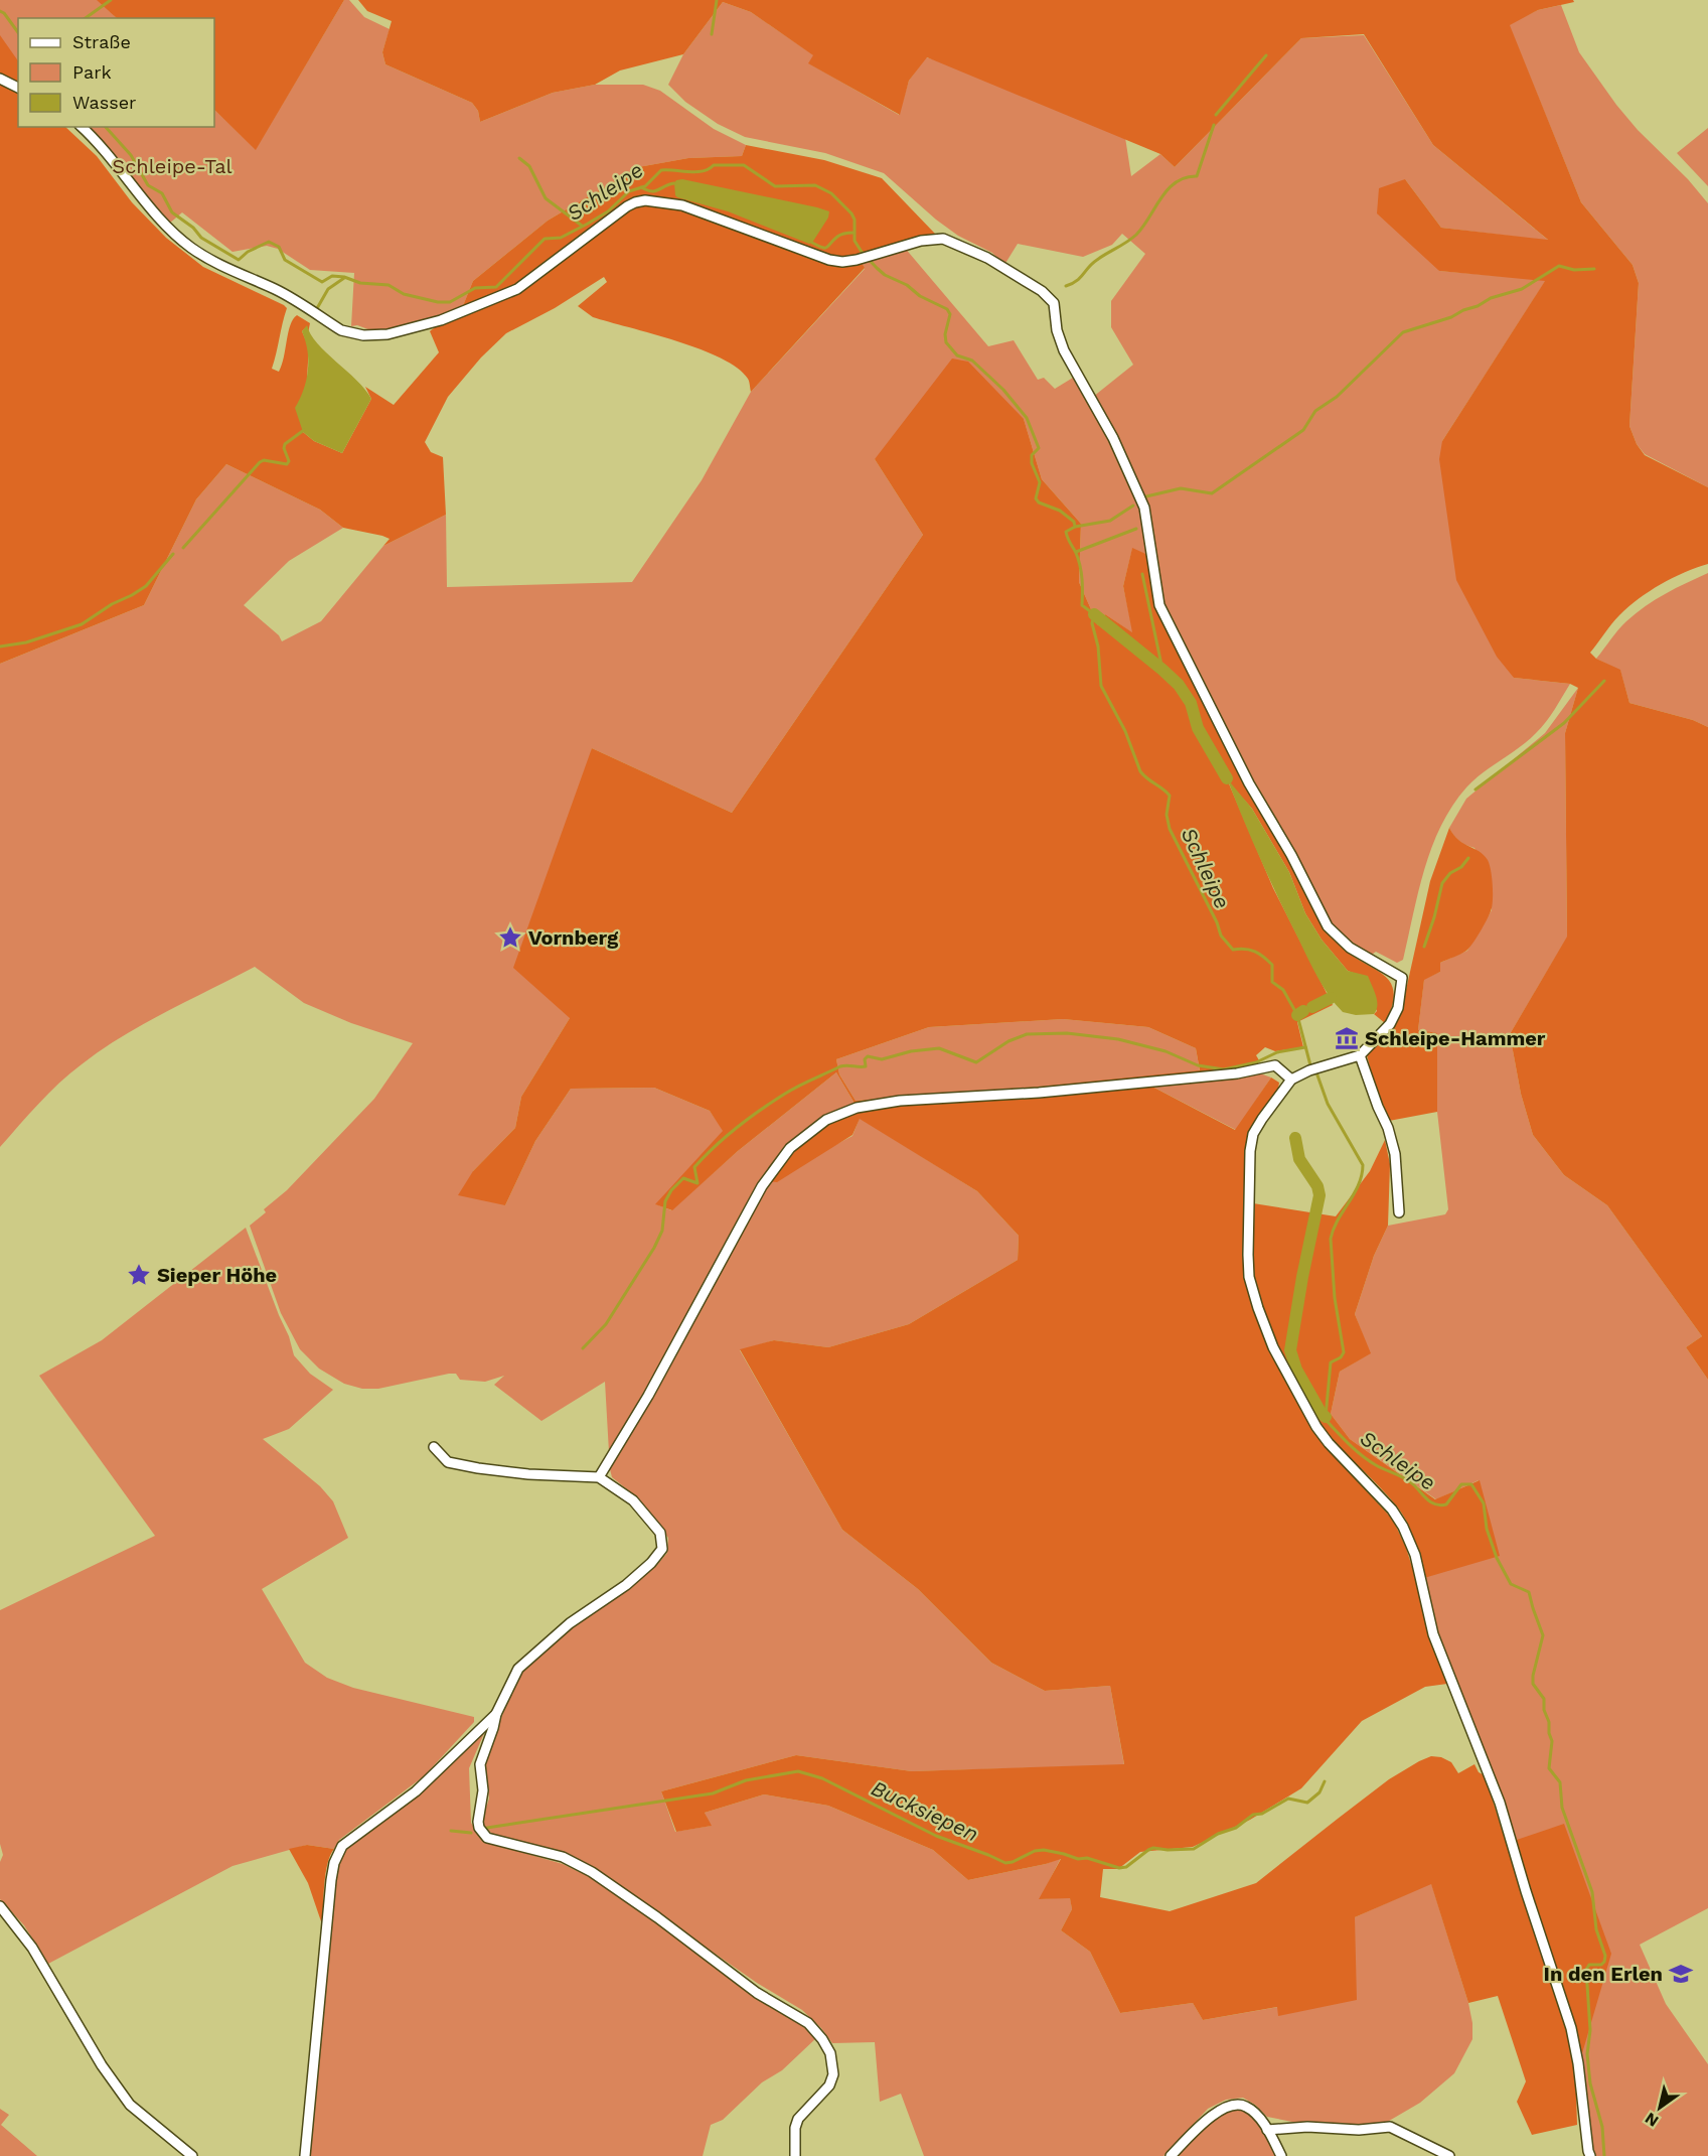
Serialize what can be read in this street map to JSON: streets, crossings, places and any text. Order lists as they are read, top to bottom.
{
  "water": ["Schleipe", "Bucksiepen"],
  "parks": ["Schleipe-Tal"],
  "places": {
    "place": ["Vornberg", "Sieper Höhe"],
    "museum": ["Schleipe-Hammer"],
    "school or university": ["In den Erlen"]
  },
  "legend": ["Straße", "Park", "Wasser"],
  "north": "bottom left"
}
